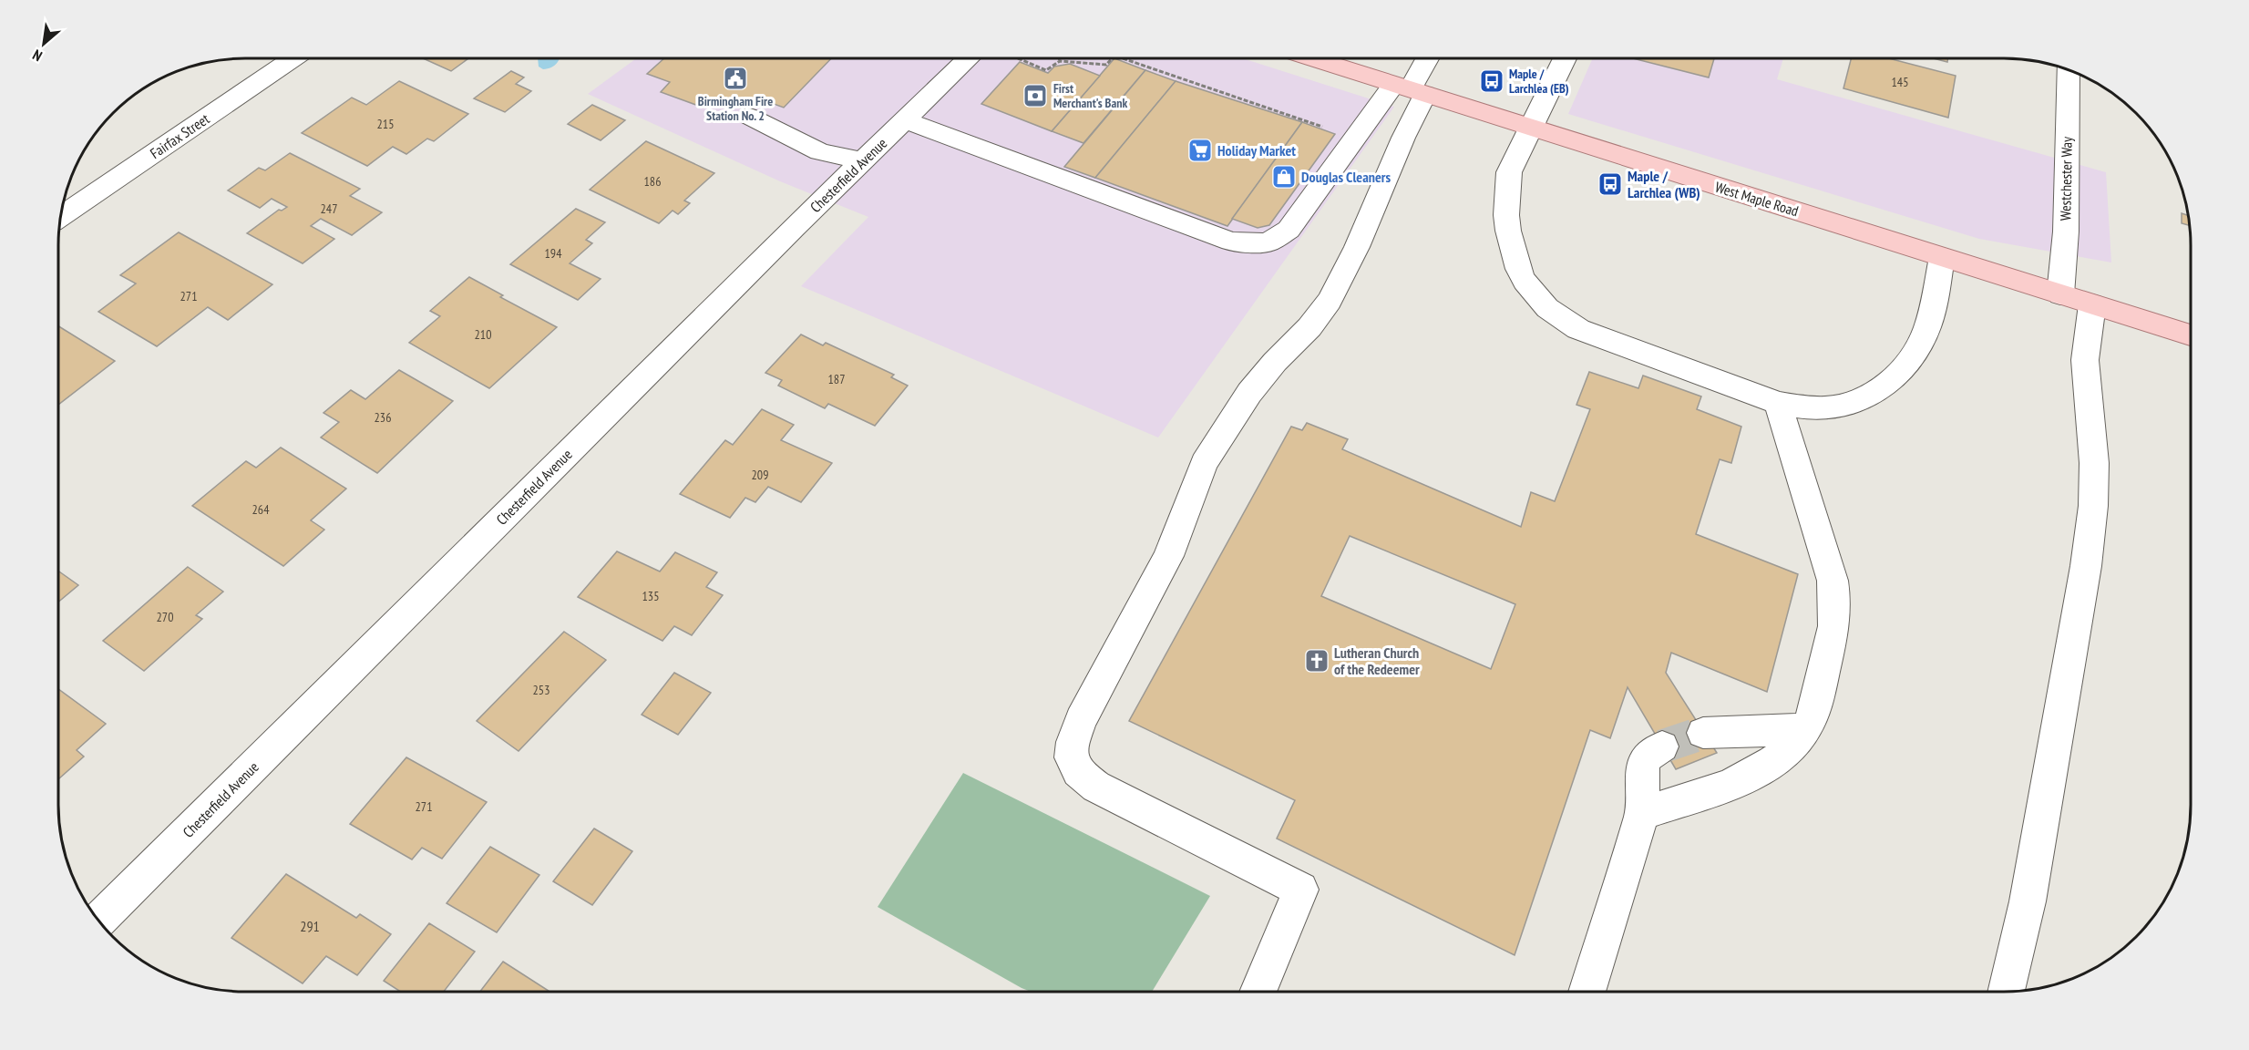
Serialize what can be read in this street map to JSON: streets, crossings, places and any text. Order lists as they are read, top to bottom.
{
  "streets": {
    "main road": ["West Maple Road"],
    "street": ["Fairfax Street", "Chesterfield Avenue", "Westchester Way"]
  },
  "crossings": [
    ["Westchester Way", "West Maple Road"]
  ],
  "places": {
    "public building": ["Birmingham Fire Station No. 2"],
    "bus stop": ["Maple / Larchlea (EB)", "Maple / Larchlea (WB)"],
    "bank": ["First Merchant's Bank"],
    "supermarket": ["Holiday Market"],
    "shop": ["Douglas Cleaners"],
    "church": ["Lutheran Church of the Redeemer"]
  },
  "house_numbers": [
    "145",
    "215",
    "186",
    "247",
    "194",
    "271",
    "210",
    "187",
    "236",
    "209",
    "264",
    "135",
    "270",
    "253",
    "271",
    "291"
  ],
  "north": "bottom left"
}
